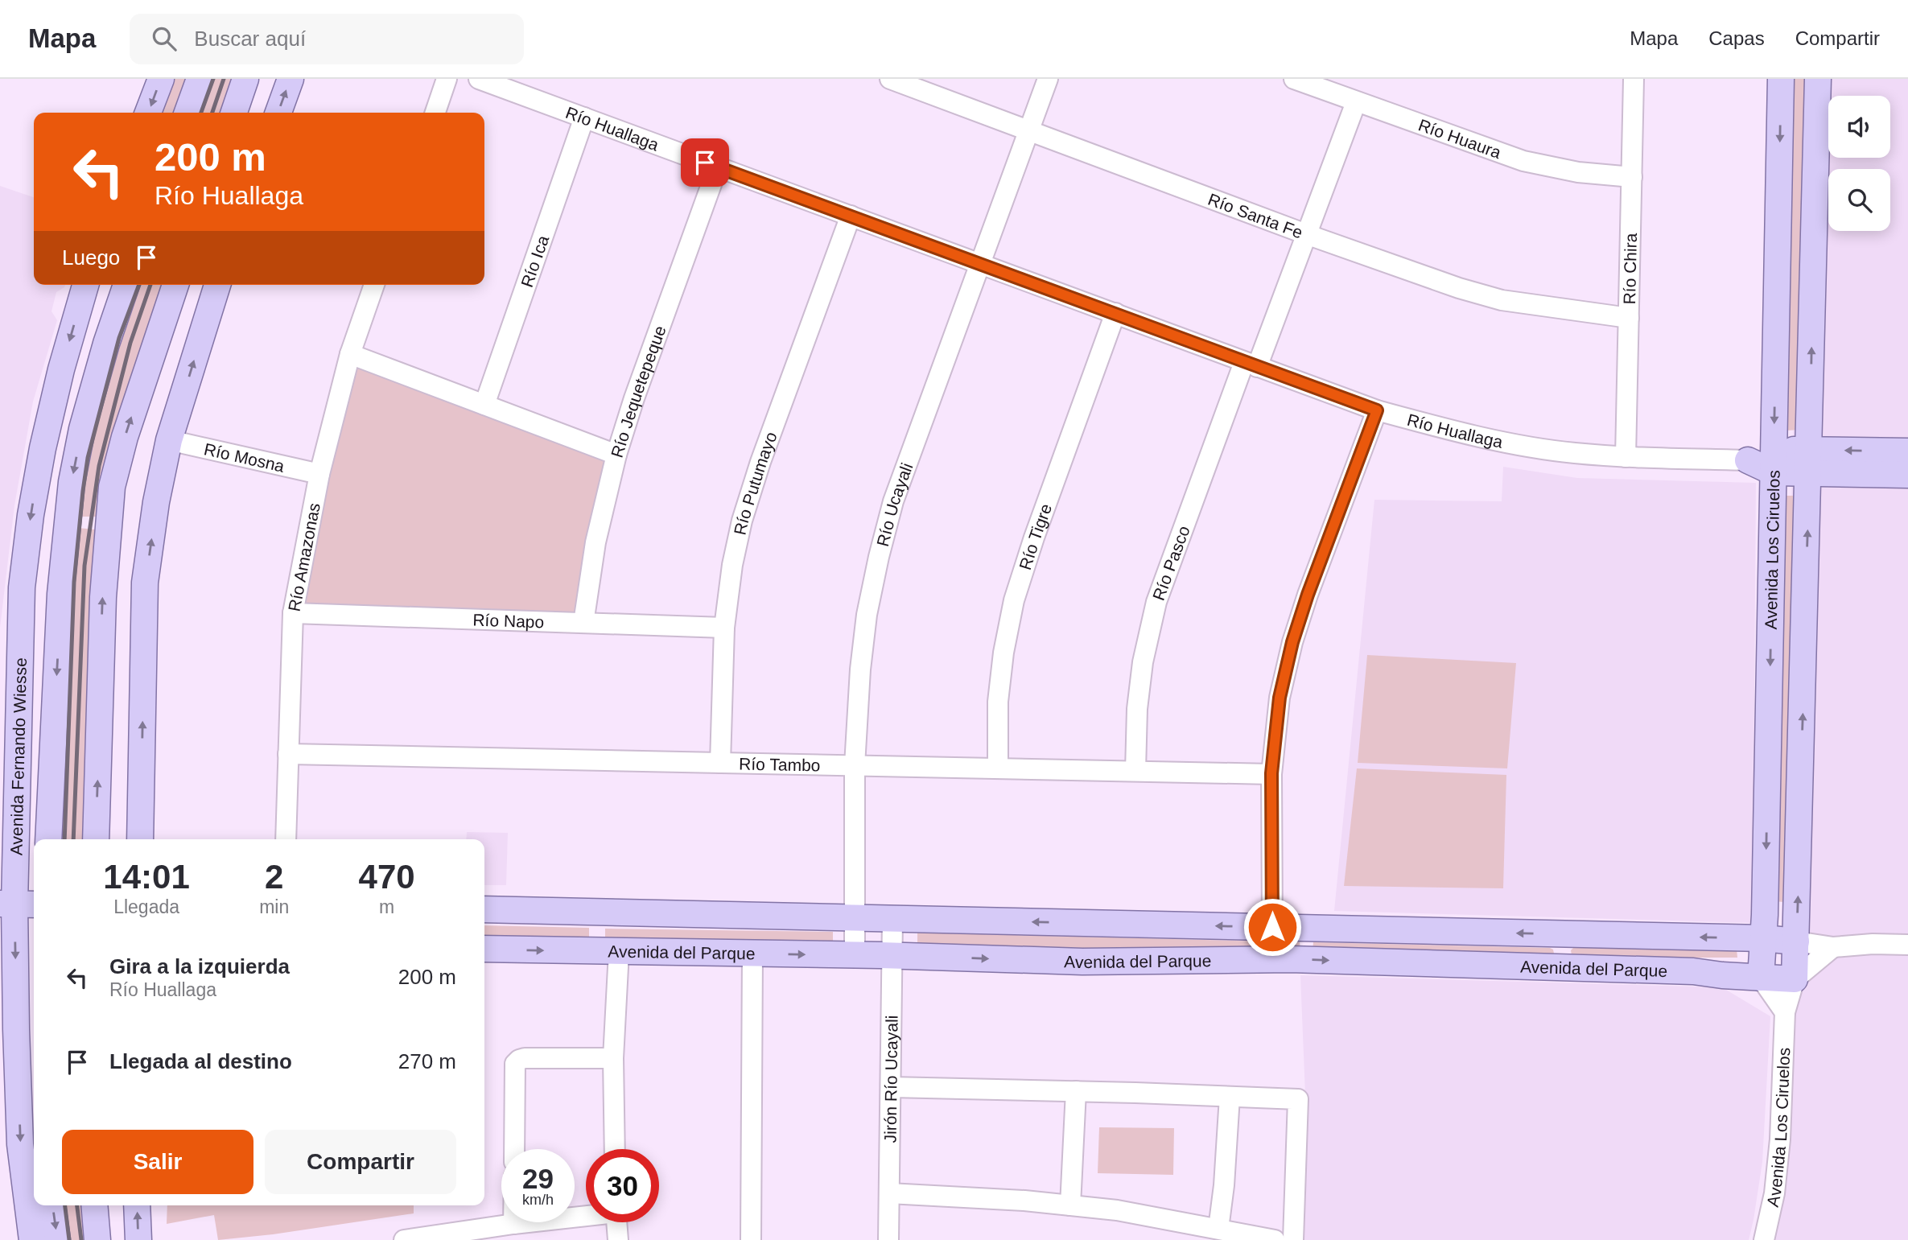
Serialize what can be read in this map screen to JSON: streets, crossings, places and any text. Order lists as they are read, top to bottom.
{
  "streets": {
    "main road": ["Avenida Los Ciruelos", "Avenida Fernando Wiesse", "Avenida del Parque"],
    "street": [
      "Río Huallaga",
      "Río Huaura",
      "Río Santa Fe",
      "Río Ica",
      "Río Chira",
      "Río Jequetepeque",
      "Río Mosna",
      "Río Putumayo",
      "Río Ucayali",
      "Río Tigre",
      "Río Amazonas",
      "Río Pasco",
      "Río Napo",
      "Río Tambo",
      "Jirón Río Ucayali"
    ]
  },
  "crossings": [
    ["Río Huallaga", "Río Ica"],
    ["Río Huallaga", "Río Chira"],
    ["Río Huallaga", "Río Jequetepeque"],
    ["Río Huallaga", "Río Putumayo"],
    ["Río Huallaga", "Río Ucayali"],
    ["Río Huallaga", "Río Tigre"],
    ["Río Huallaga", "Río Pasco"],
    ["Río Huaura", "Río Chira"],
    ["Río Huaura", "Río Pasco"],
    ["Río Santa Fe", "Río Chira"],
    ["Río Santa Fe", "Río Ucayali"],
    ["Río Santa Fe", "Río Pasco"],
    ["Río Jequetepeque", "Río Napo"],
    ["Río Mosna", "Río Amazonas"],
    ["Río Putumayo", "Río Napo"],
    ["Río Putumayo", "Río Tambo"],
    ["Río Ucayali", "Río Tambo"],
    ["Río Ucayali", "Avenida del Parque"],
    ["Río Tigre", "Río Tambo"],
    ["Avenida Los Ciruelos", "Avenida del Parque"],
    ["Río Amazonas", "Río Napo"],
    ["Río Amazonas", "Río Tambo"],
    ["Río Pasco", "Río Tambo"],
    ["Avenida del Parque", "Jirón Río Ucayali"]
  ],
  "page": {
    "header": "Mapa",
    "search": "Buscar aquí",
    "nav": ["Mapa", "Capas", "Compartir"],
    "turn": ["200 m", "Río Huallaga"],
    "then": "Luego",
    "eta": [
      "14:01",
      "Llegada",
      "2",
      "min",
      "470",
      "m"
    ],
    "list": [
      {
        "name": "Gira a la izquierda",
        "note": "Río Huallaga",
        "value": "200 m"
      },
      {
        "name": "Llegada al destino",
        "value": "270 m"
      }
    ],
    "buttons": ["Salir", "Compartir"],
    "speed": "29 km/h",
    "limit": "30"
  }
}
